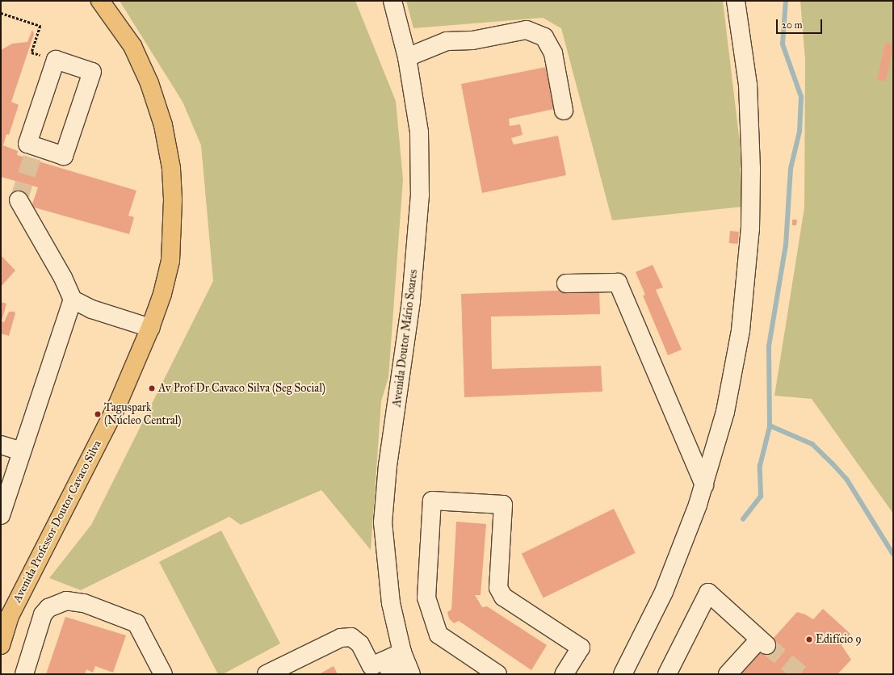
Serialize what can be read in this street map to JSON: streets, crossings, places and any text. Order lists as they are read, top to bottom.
{
  "streets": {
    "main road": ["Avenida Professor Doutor Cavaco Silva"],
    "street": ["Avenida Doutor Mário Soares"]
  },
  "places": ["Av Prof Dr Cavaco Silva (Seg Social)", "Taguspark (Núcleo Central)", "Edifício 9"],
  "scale_bar": "20 m"
}
